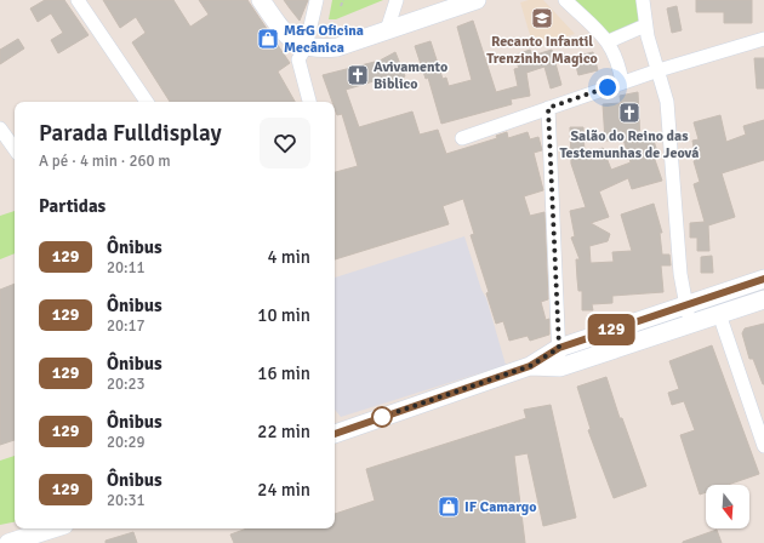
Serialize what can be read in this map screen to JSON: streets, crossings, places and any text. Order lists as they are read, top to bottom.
{
  "places": {
    "school or university": ["Recanto Infantil Trenzinho Magico"],
    "shop": ["M&G Oficina Mecânica", "IF Camargo"],
    "church": ["Avivamento Biblico", "Salão do Reino das Testemunhas de Jeová"]
  },
  "lines": ["bus line 129"],
  "north": "bottom",
  "page": {
    "on_map": "129",
    "heading": [
      ["Parada Fulldisplay", "A pé · 4 min · 260 m"],
      "Partidas"
    ],
    "list": [
      {
        "mark": "129",
        "name": "Ônibus",
        "note": "20:11",
        "value": "4 min"
      },
      {
        "mark": "129",
        "name": "Ônibus",
        "note": "20:17",
        "value": "10 min"
      },
      {
        "mark": "129",
        "name": "Ônibus",
        "note": "20:23",
        "value": "16 min"
      },
      {
        "mark": "129",
        "name": "Ônibus",
        "note": "20:29",
        "value": "22 min"
      },
      {
        "mark": "129",
        "name": "Ônibus",
        "note": "20:31",
        "value": "24 min"
      }
    ]
  }
}
